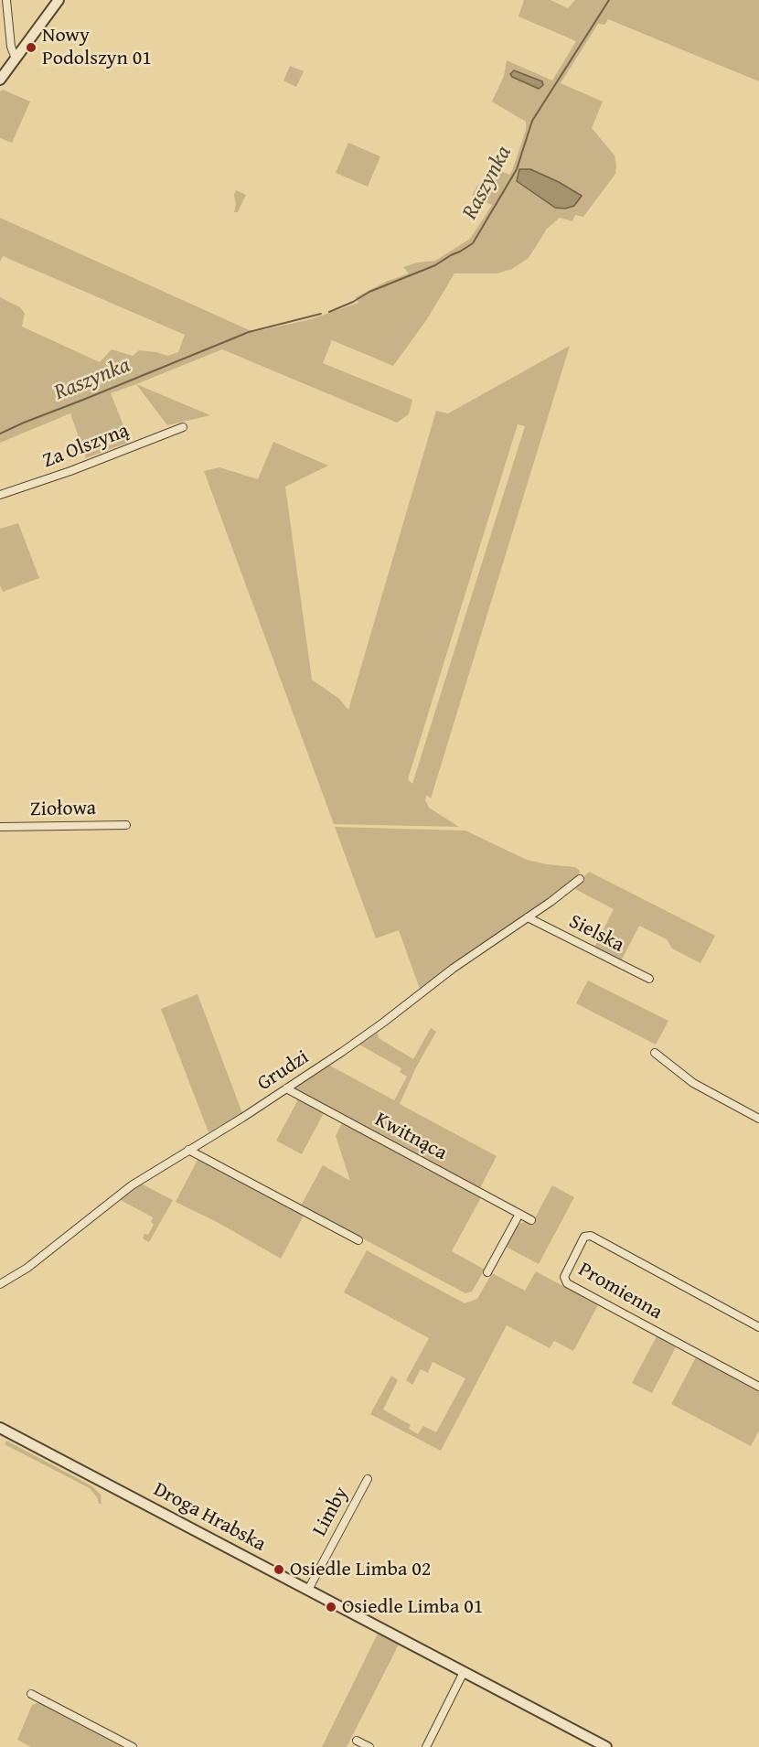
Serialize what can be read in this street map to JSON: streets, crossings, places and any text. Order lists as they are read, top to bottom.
{
  "streets": {
    "street": [
      "Za Olszyną",
      "Ziołowa",
      "Sielska",
      "Grudzi",
      "Kwitnąca",
      "Promienna",
      "Limby",
      "Droga Hrabska"
    ]
  },
  "crossings": [
    ["Sielska", "Grudzi"],
    ["Grudzi", "Kwitnąca"],
    ["Limby", "Droga Hrabska"]
  ],
  "water": ["Raszynka"],
  "places": ["Nowy Podolszyn 01", "Osiedle Limba 02", "Osiedle Limba 01"]
}
